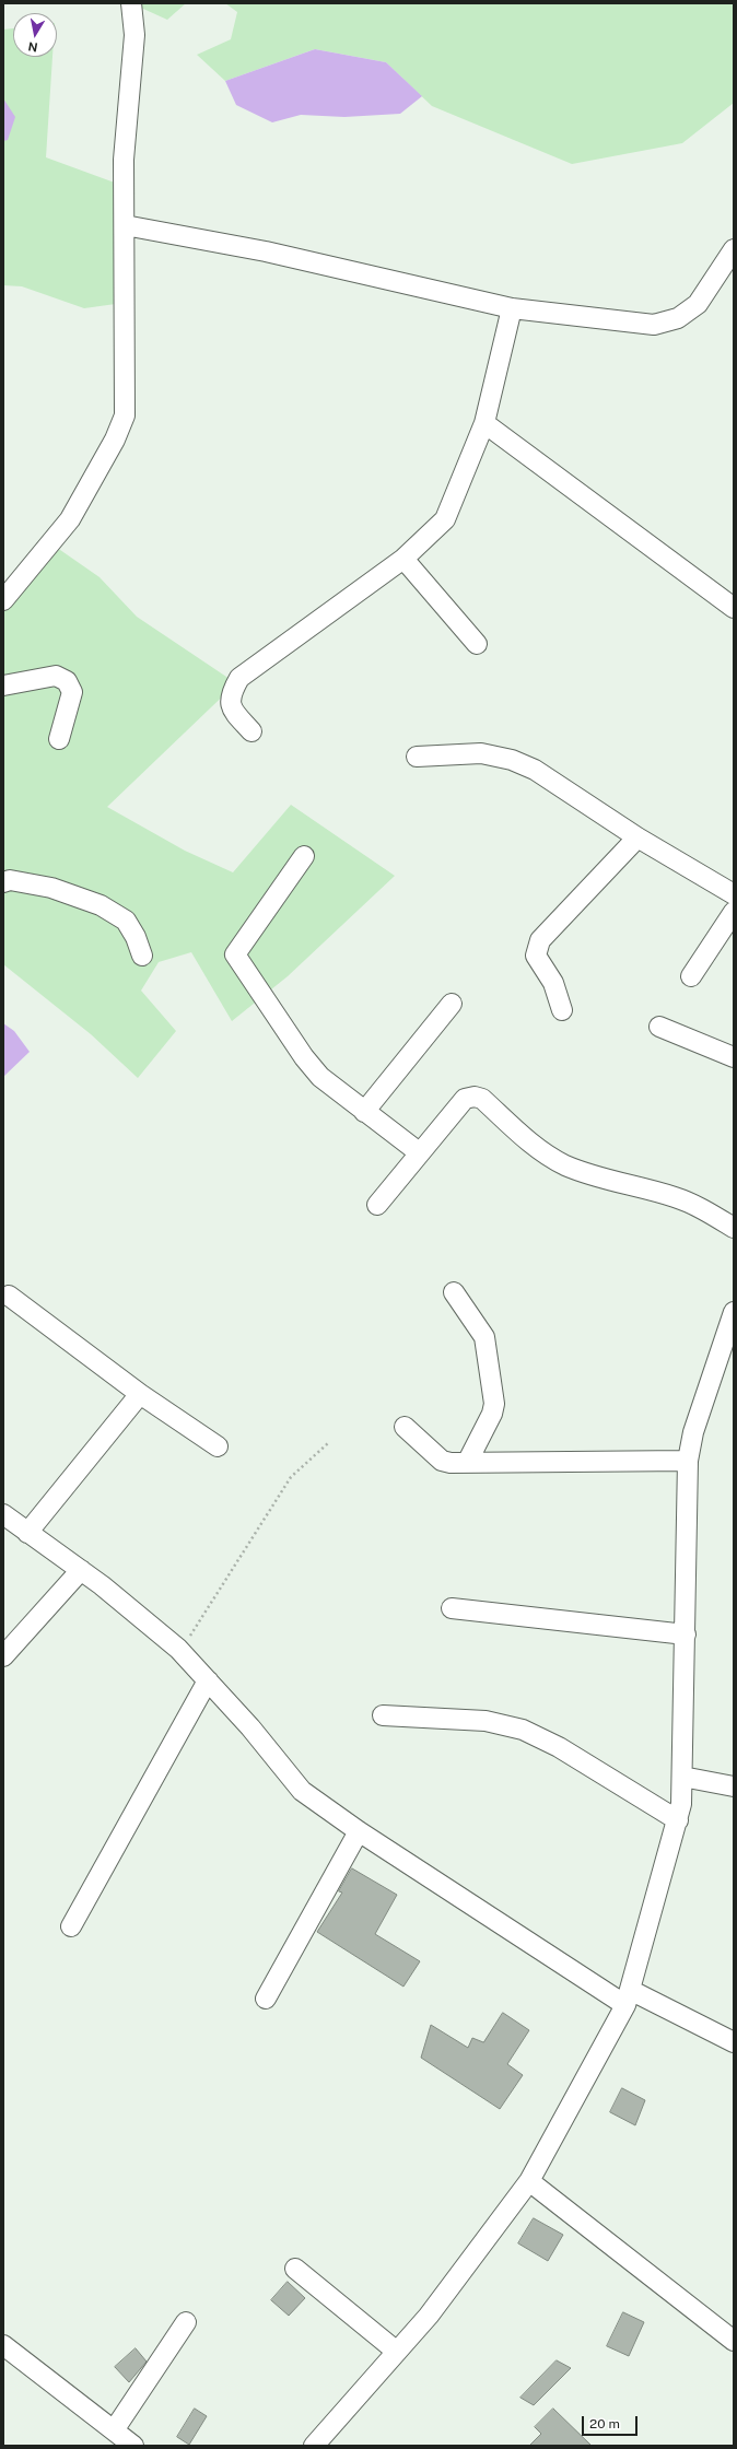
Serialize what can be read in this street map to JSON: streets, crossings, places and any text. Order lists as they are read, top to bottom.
{
  "scale_bar": "20 m",
  "north": "bottom"
}
